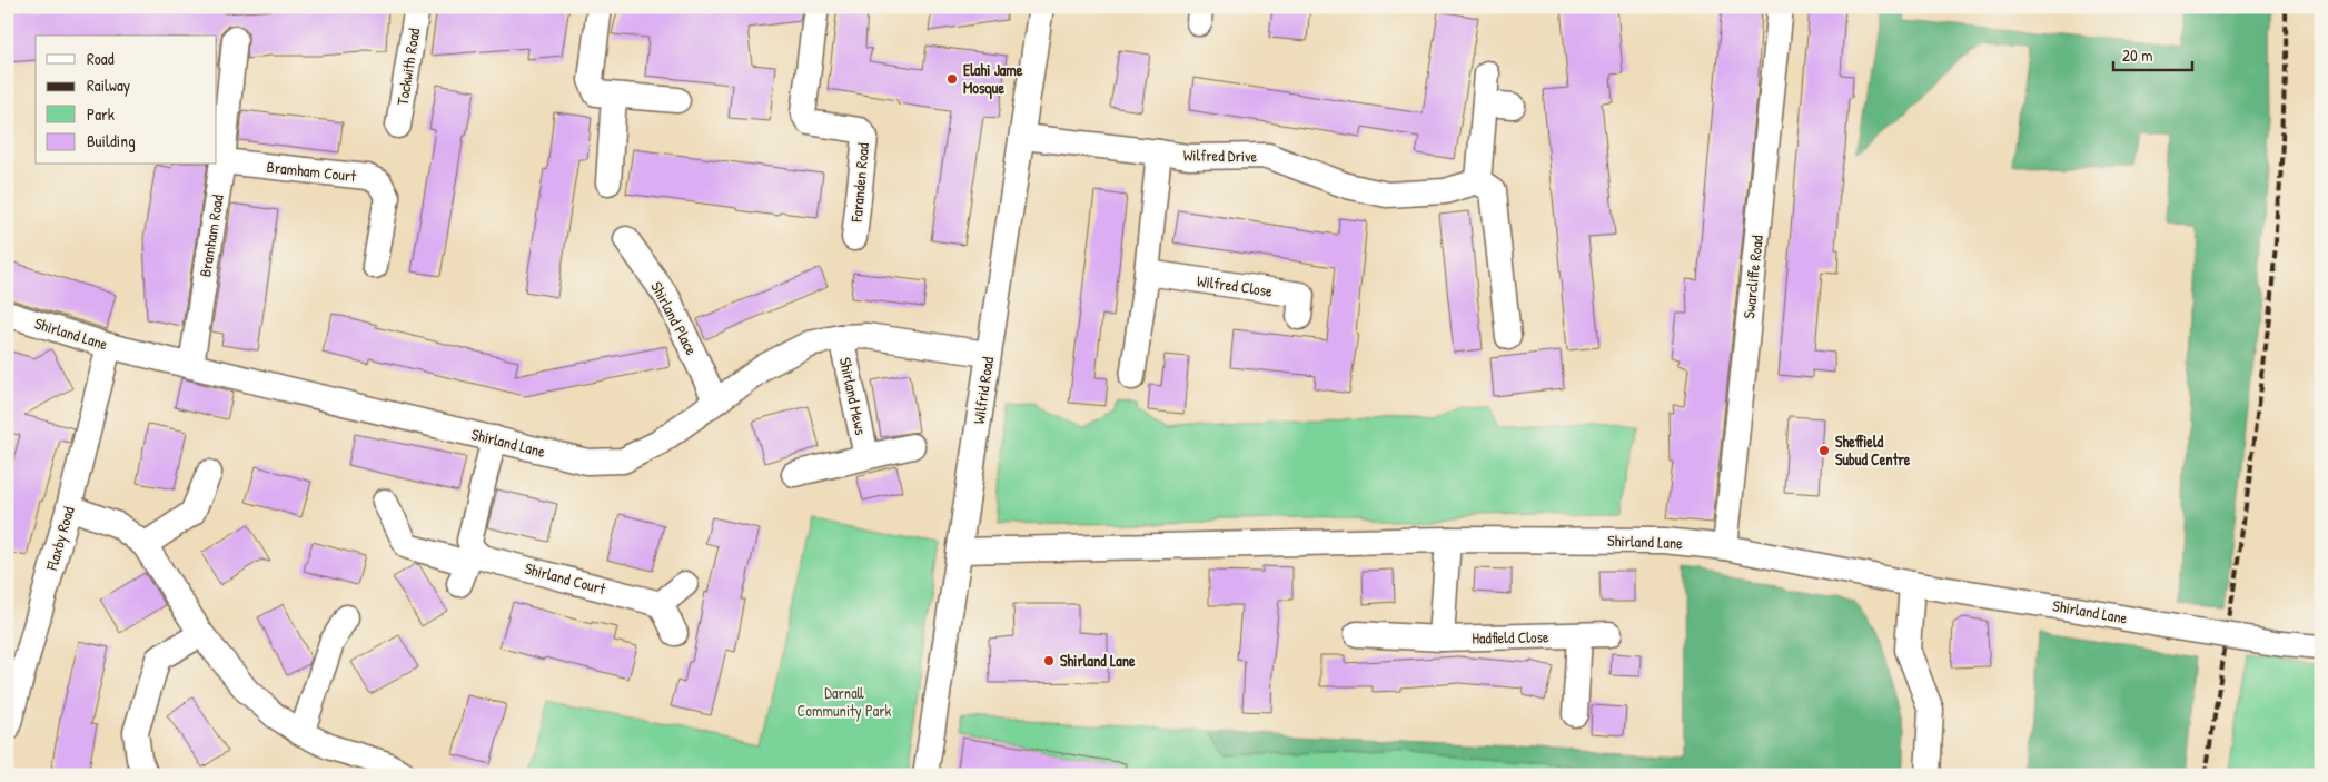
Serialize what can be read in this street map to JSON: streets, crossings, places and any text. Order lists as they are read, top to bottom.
{
  "streets": {
    "street": [
      "Tockwith Road",
      "Wilfred Drive",
      "Bramham Court",
      "Faranden Road",
      "Bramham Road",
      "Swarcliffe Road",
      "Wilfred Close",
      "Shirland Place",
      "Shirland Lane",
      "Wilfrid Road",
      "Shirland Mews",
      "Flaxby Road",
      "Shirland Court",
      "Hadfield Close"
    ]
  },
  "crossings": [
    ["Wilfred Drive", "Wilfrid Road"],
    ["Bramham Court", "Bramham Road"],
    ["Bramham Road", "Shirland Lane"],
    ["Swarcliffe Road", "Shirland Lane"],
    ["Shirland Place", "Shirland Lane"],
    ["Shirland Lane", "Wilfrid Road"],
    ["Shirland Lane", "Shirland Mews"],
    ["Shirland Lane", "Flaxby Road"]
  ],
  "parks": ["Darnall Community Park"],
  "places": ["Elahi Jame Mosque", "Sheffield Subud Centre", "Shirland Lane"],
  "legend": [
    "Road",
    "Railway",
    "Park",
    "Building"
  ],
  "scale_bar": "20 m"
}
